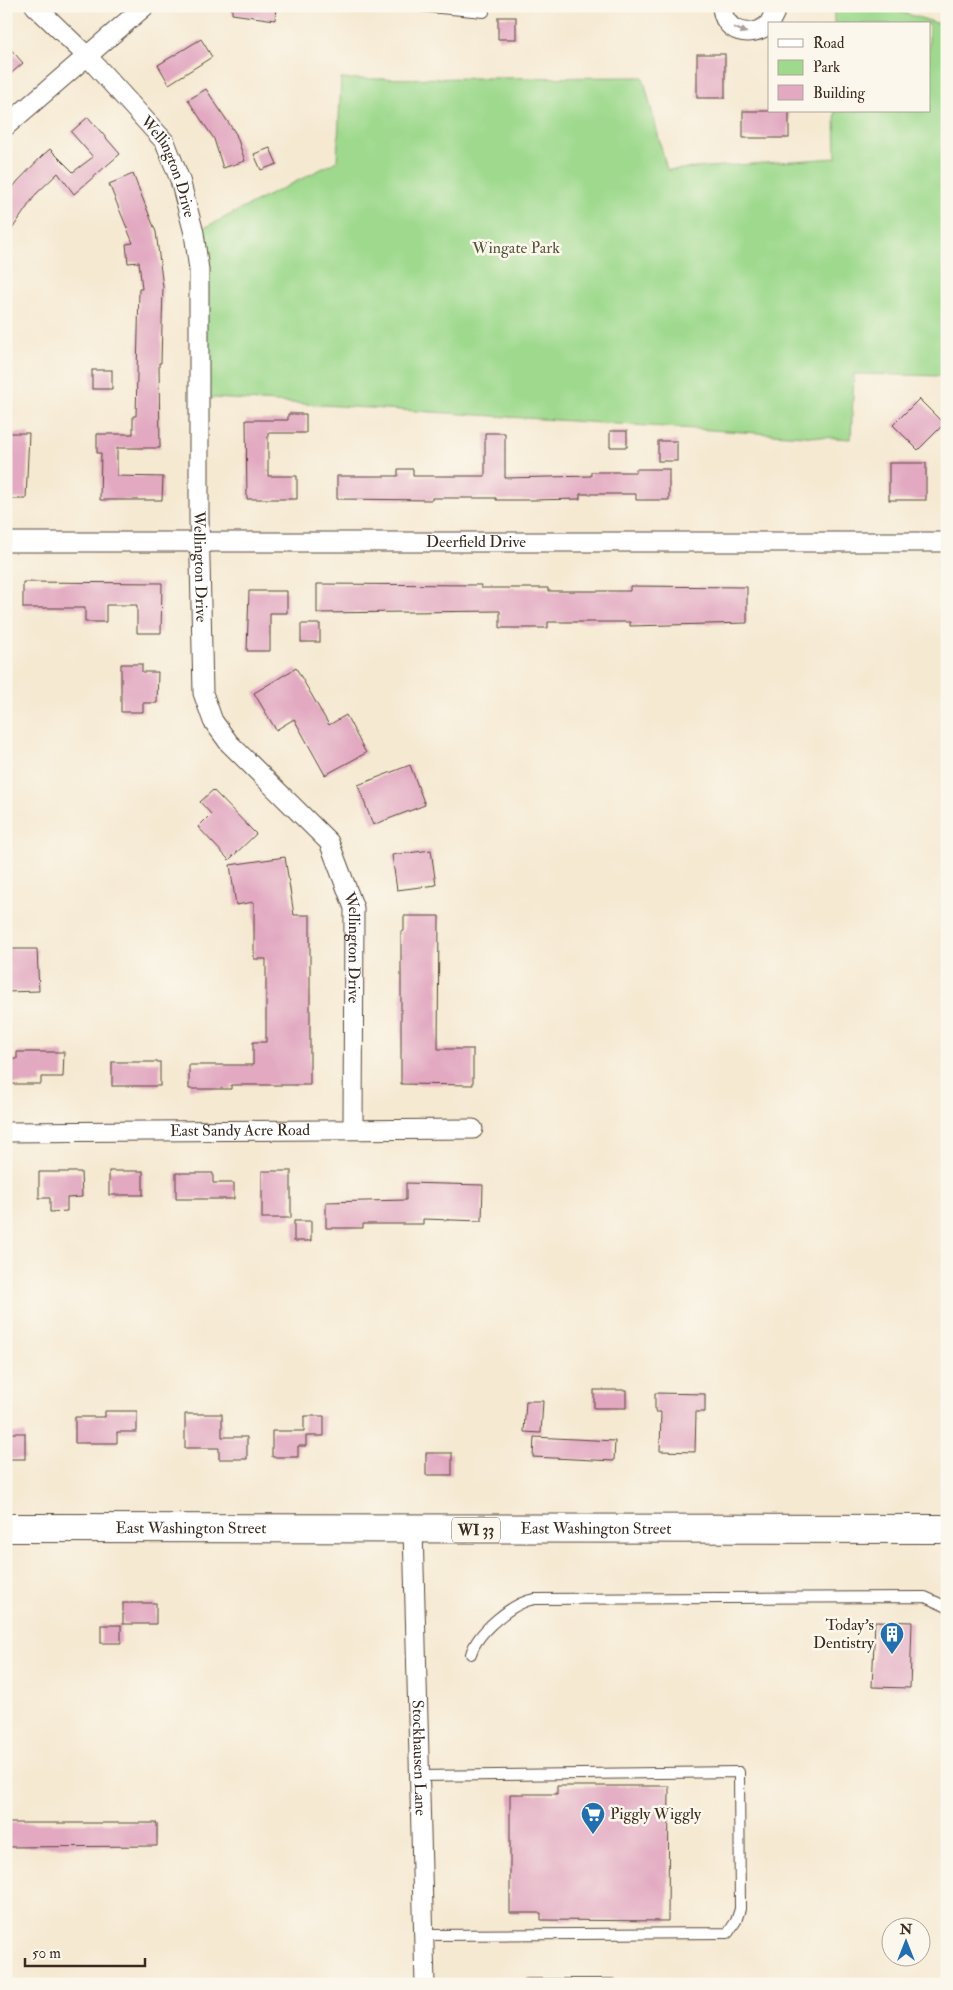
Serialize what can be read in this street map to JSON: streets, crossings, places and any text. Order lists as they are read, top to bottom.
{
  "streets": {
    "main road": ["East Washington Street", "WI 33"],
    "street": [
      "Wellington Drive",
      "Deerfield Drive",
      "East Sandy Acre Road",
      "Stockhausen Lane"
    ]
  },
  "crossings": [
    ["Wellington Drive", "Deerfield Drive"],
    ["Wellington Drive", "East Sandy Acre Road"],
    ["East Washington Street", "Stockhausen Lane"]
  ],
  "parks": ["Wingate Park"],
  "places": {
    "building": ["Today's Dentistry"],
    "supermarket": ["Piggly Wiggly"]
  },
  "legend": ["Road", "Park", "Building"],
  "scale_bar": "50 m",
  "north": "top"
}
